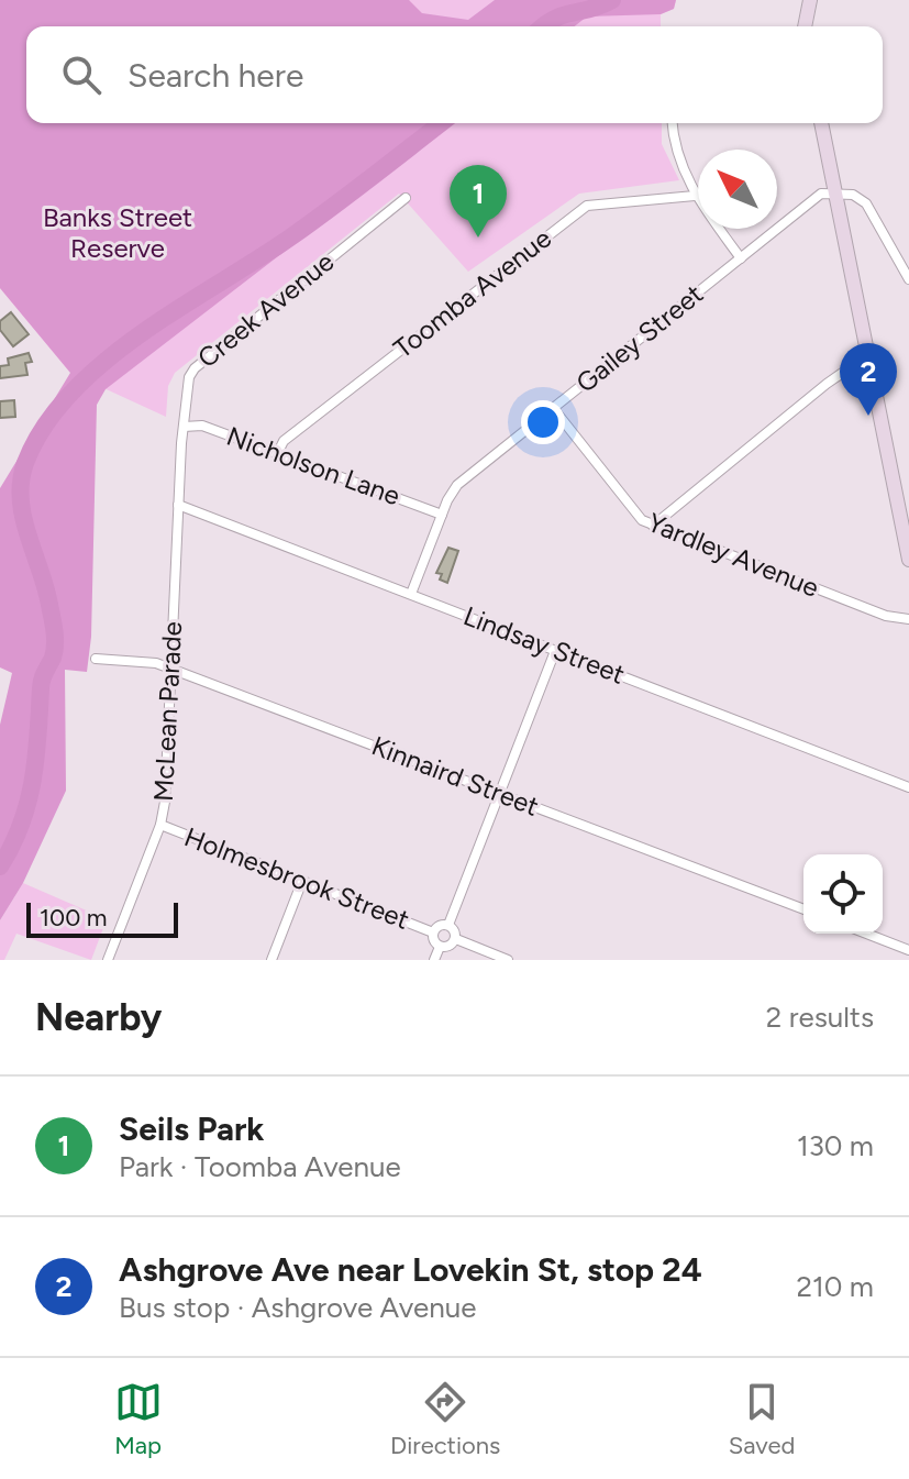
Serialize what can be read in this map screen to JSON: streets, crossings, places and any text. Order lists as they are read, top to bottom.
{
  "streets": {
    "street": [
      "Toomba Avenue",
      "Creek Avenue",
      "Gailey Street",
      "Nicholson Lane",
      "Yardley Avenue",
      "Lindsay Street",
      "McLean Parade",
      "Kinnaird Street",
      "Holmesbrook Street"
    ]
  },
  "crossings": [
    ["Toomba Avenue", "Nicholson Lane"],
    ["Creek Avenue", "Nicholson Lane"],
    ["Creek Avenue", "Lindsay Street"],
    ["Creek Avenue", "McLean Parade"],
    ["Gailey Street", "Nicholson Lane"],
    ["Gailey Street", "Yardley Avenue"],
    ["Gailey Street", "Lindsay Street"],
    ["Lindsay Street", "McLean Parade"],
    ["McLean Parade", "Kinnaird Street"],
    ["McLean Parade", "Holmesbrook Street"]
  ],
  "parks": ["Banks Street Reserve"],
  "scale_bar": "100 m",
  "north": "top left",
  "page": {
    "search": "Search here",
    "pins": ["1", "2"],
    "scale": "100 m",
    "heading": ["Nearby", "2 results"],
    "list": [
      {
        "mark": "1",
        "name": "Seils Park",
        "note": "Park · Toomba Avenue",
        "value": "130 m"
      },
      {
        "mark": "2",
        "name": "Ashgrove Ave near Lovekin St, stop 24",
        "note": "Bus stop · Ashgrove Avenue",
        "value": "210 m"
      }
    ],
    "nav": ["Map", "Directions", "Saved"]
  }
}
